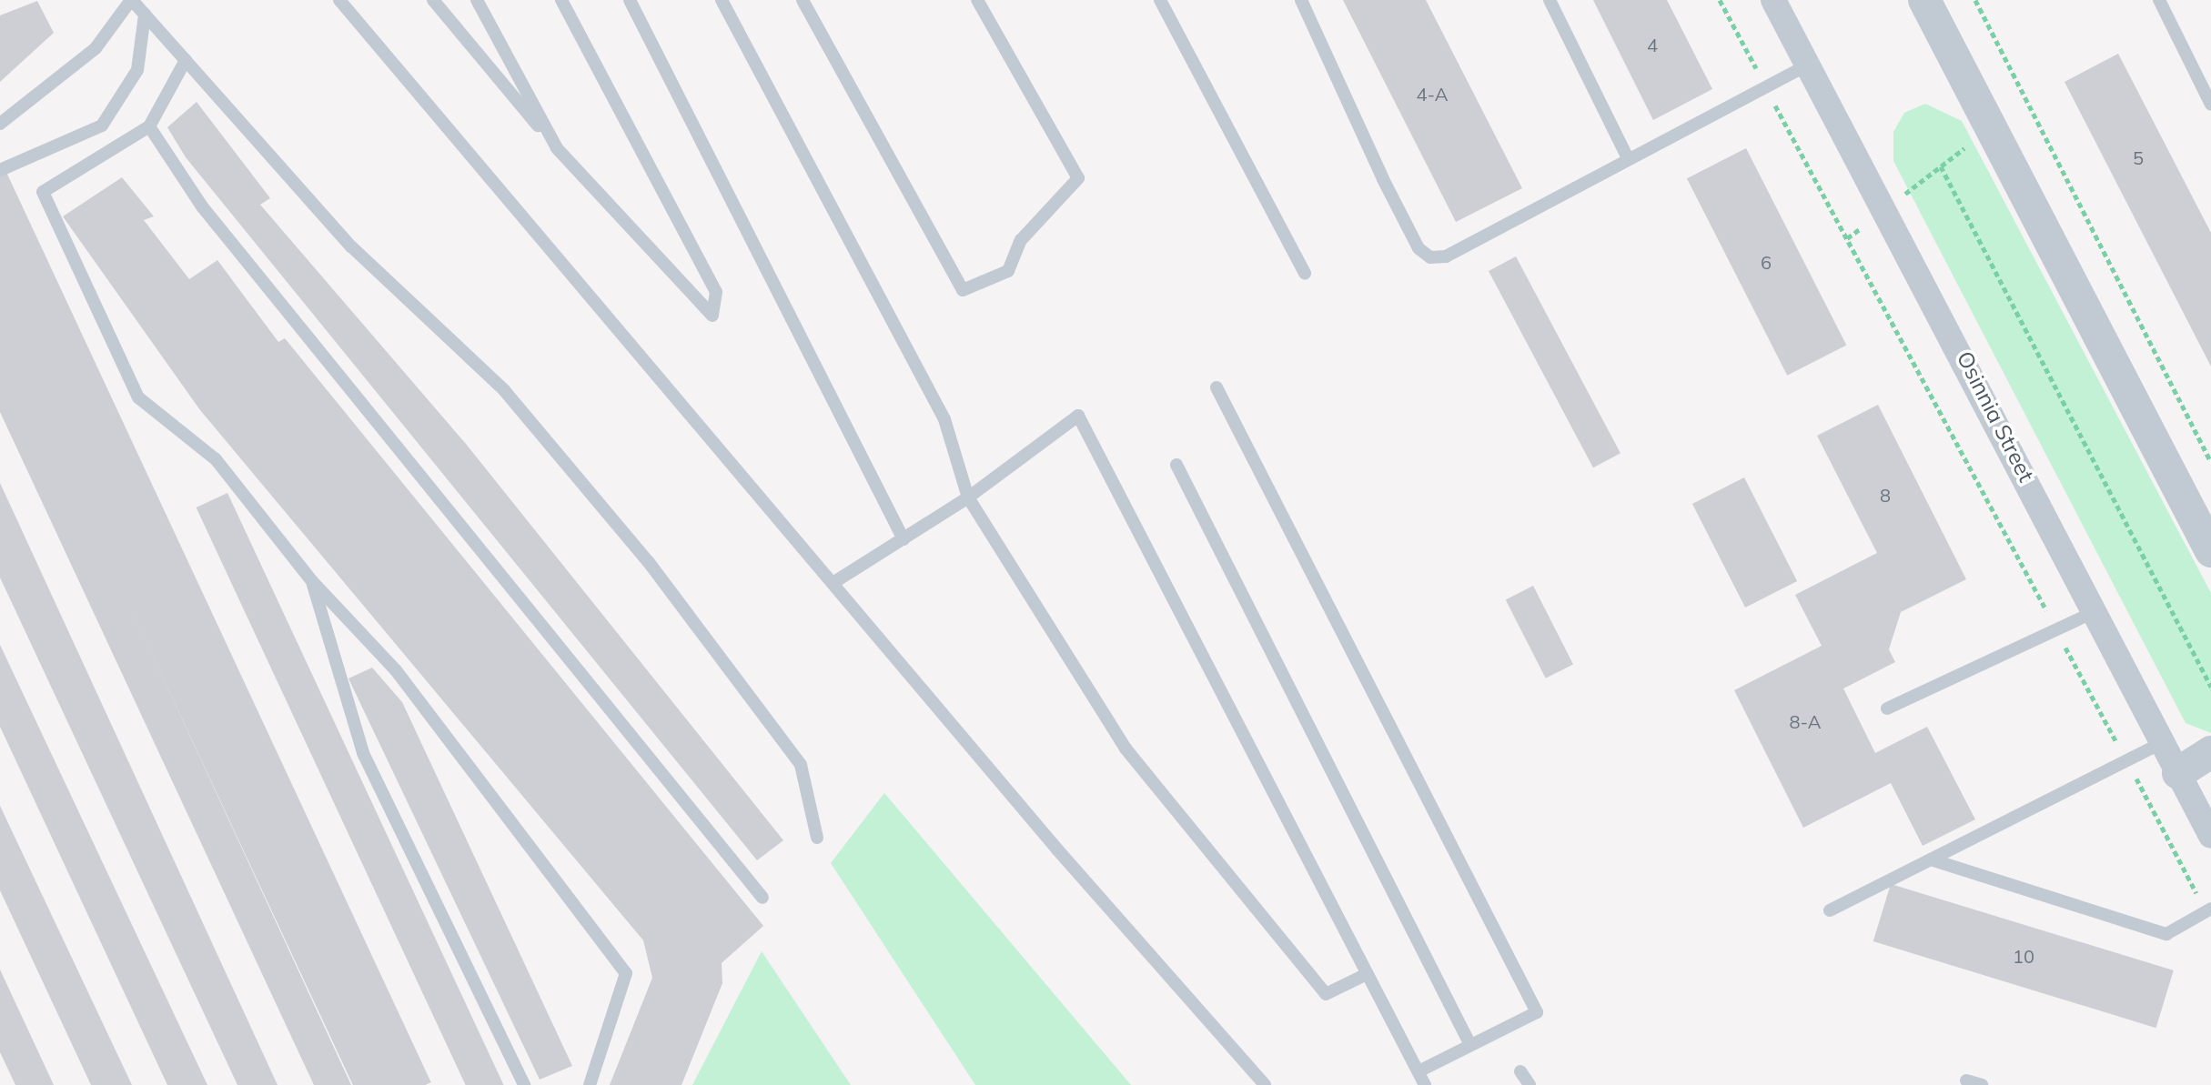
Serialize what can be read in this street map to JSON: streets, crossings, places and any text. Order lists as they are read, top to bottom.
{
  "streets": {
    "street": ["Osinnia Street"]
  },
  "house_numbers": [
    "4",
    "4-А",
    "5",
    "6",
    "8",
    "8-А",
    "10"
  ]
}
